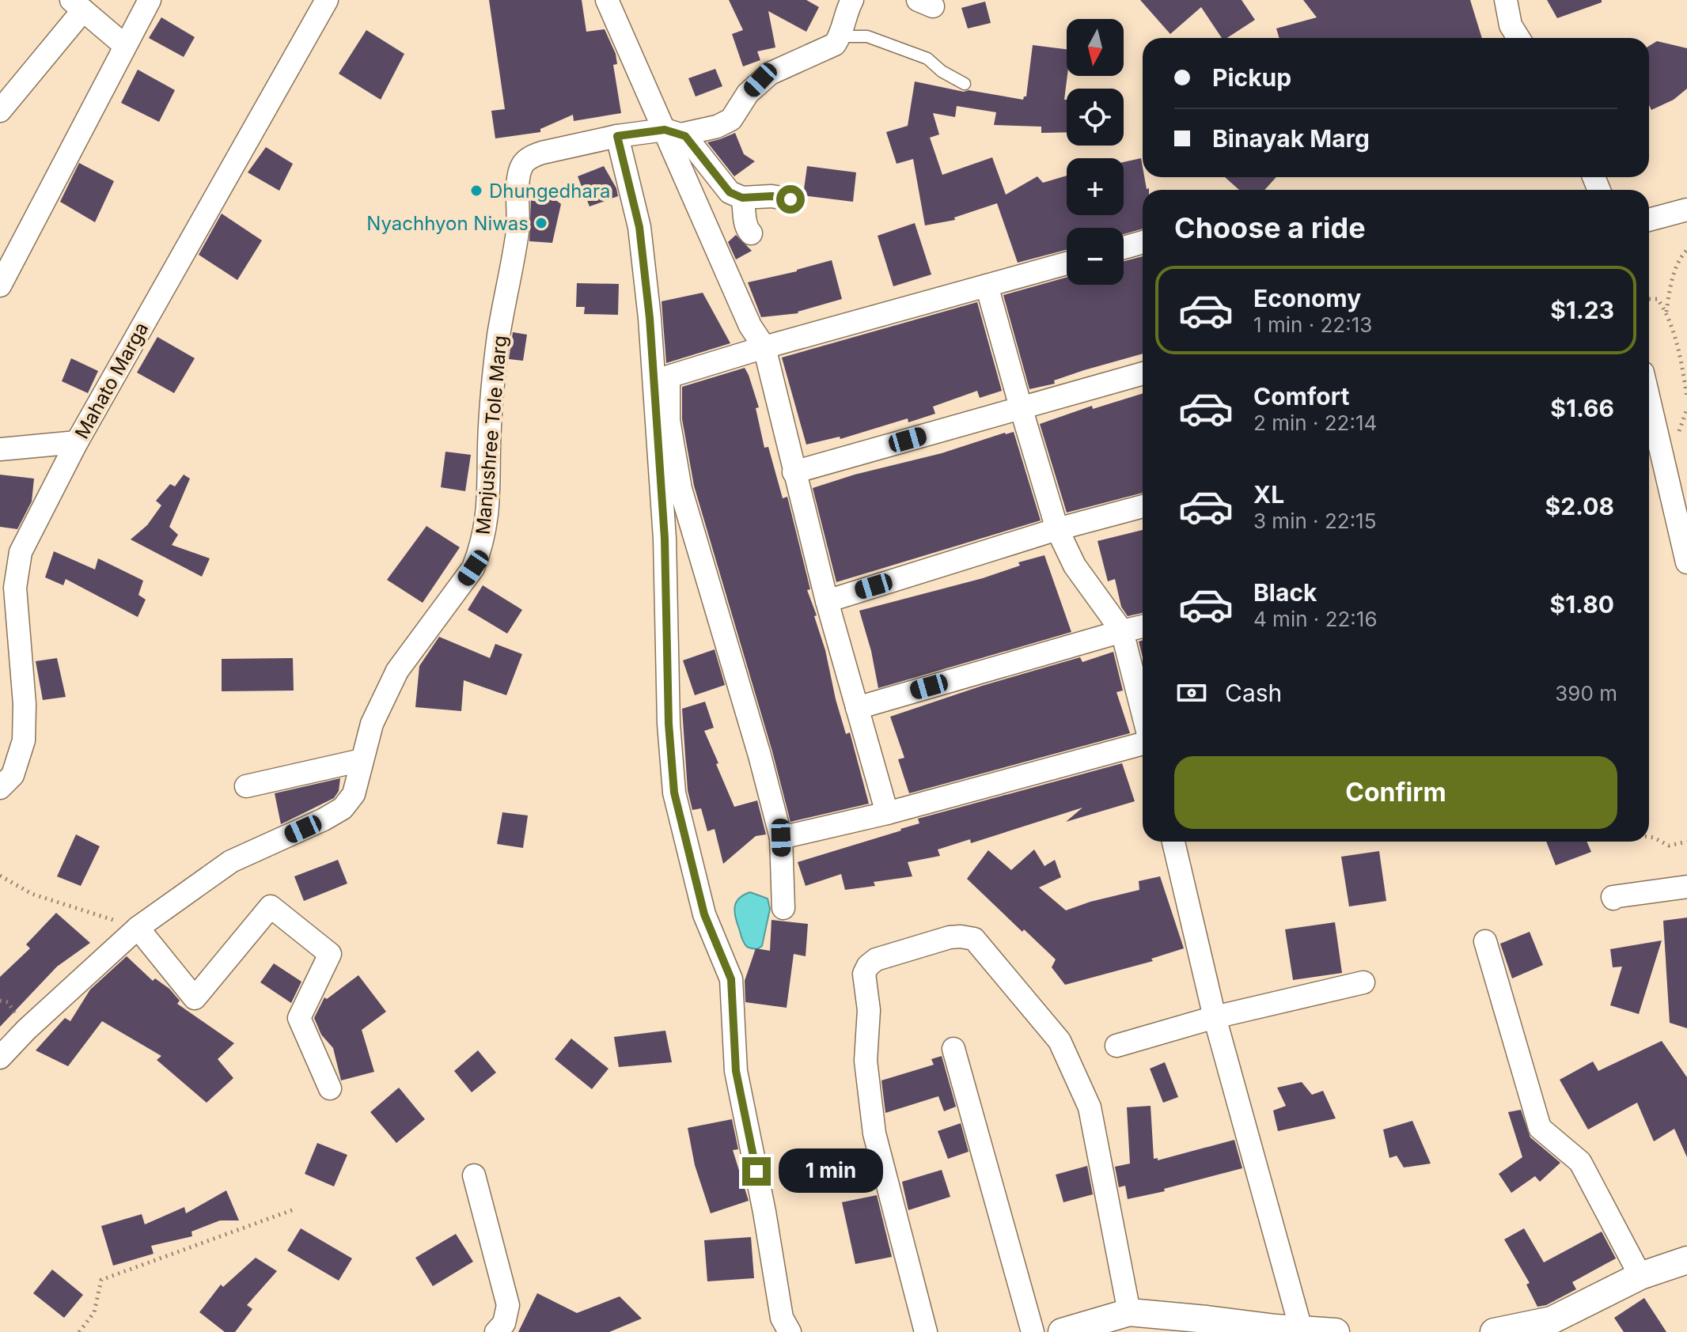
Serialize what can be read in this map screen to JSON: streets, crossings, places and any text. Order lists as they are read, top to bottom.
{
  "streets": {
    "street": ["Mahato Marga", "Manjushree Tole Marg"]
  },
  "places": ["Dhungedhara", "Nyachhyon Niwas"],
  "north": "bottom",
  "page": {
    "map_buttons": ["+", "−"],
    "banner": ["Pickup", "Binayak Marg"],
    "heading": "Choose a ride",
    "list": [
      {
        "name": "Economy",
        "note": "1 min · 22:13",
        "value": "$1.23"
      },
      {
        "name": "Comfort",
        "note": "2 min · 22:14",
        "value": "$1.66"
      },
      {
        "name": "XL",
        "note": "3 min · 22:15",
        "value": "$2.08"
      },
      {
        "name": "Black",
        "note": "4 min · 22:16",
        "value": "$1.80"
      }
    ],
    "pay": ["Cash", "390 m"],
    "buttons": "Confirm",
    "bubble": "1 min"
  }
}
